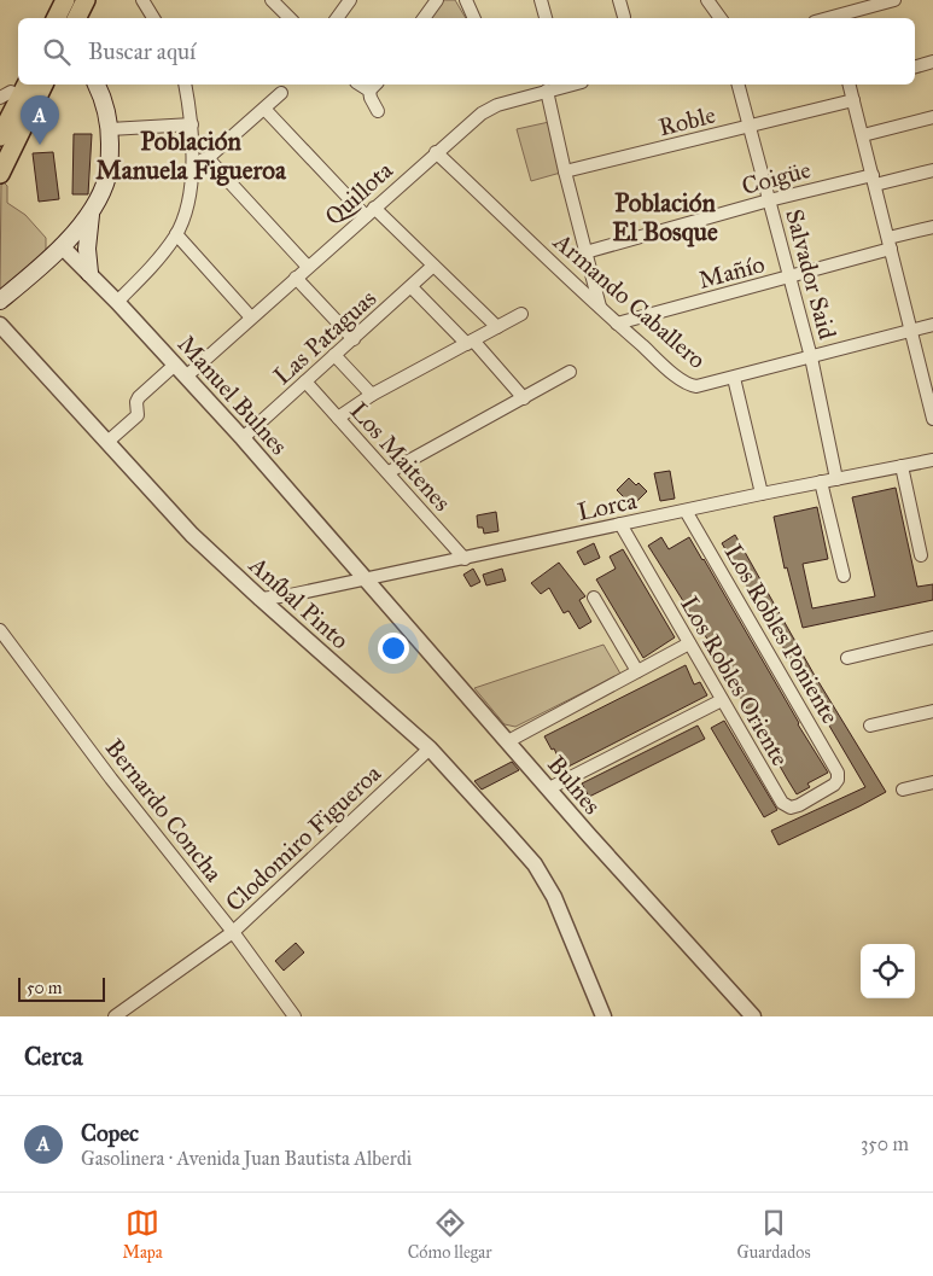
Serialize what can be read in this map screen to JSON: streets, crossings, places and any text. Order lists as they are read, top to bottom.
{
  "streets": {
    "street": [
      "Roble",
      "Coigüe",
      "Quillota",
      "Mañío",
      "Salvador Said",
      "Armando Caballero",
      "Las Pataguas",
      "Manuel Bulnes",
      "Los Maitenes",
      "Lorca",
      "Aníbal Pinto",
      "Los Robles Poniente",
      "Los Robles Oriente",
      "Bulnes",
      "Bernardo Concha",
      "Clodomiro Figueroa"
    ]
  },
  "crossings": [
    ["Roble", "Salvador Said"],
    ["Coigüe", "Salvador Said"],
    ["Quillota", "Armando Caballero"],
    ["Quillota", "Manuel Bulnes"],
    ["Mañío", "Salvador Said"],
    ["Mañío", "Armando Caballero"],
    ["Salvador Said", "Armando Caballero"],
    ["Salvador Said", "Lorca"],
    ["Las Pataguas", "Manuel Bulnes"],
    ["Las Pataguas", "Los Maitenes"],
    ["Manuel Bulnes", "Lorca"],
    ["Manuel Bulnes", "Bulnes"],
    ["Los Maitenes", "Lorca"],
    ["Lorca", "Aníbal Pinto"],
    ["Lorca", "Los Robles Poniente"],
    ["Lorca", "Los Robles Oriente"],
    ["Lorca", "Bulnes"],
    ["Aníbal Pinto", "Clodomiro Figueroa"],
    ["Los Robles Poniente", "Los Robles Oriente"],
    ["Bernardo Concha", "Clodomiro Figueroa"]
  ],
  "districts": ["Población Manuela Figueroa", "Población El Bosque"],
  "scale_bar": "50 m",
  "page": {
    "search": "Buscar aquí",
    "pins": "A",
    "scale": "50 m",
    "heading": "Cerca",
    "list": [
      {
        "mark": "A",
        "name": "Copec",
        "note": "Gasolinera · Avenida Juan Bautista Alberdi",
        "value": "350 m"
      }
    ],
    "nav": ["Mapa", "Cómo llegar", "Guardados"]
  }
}
